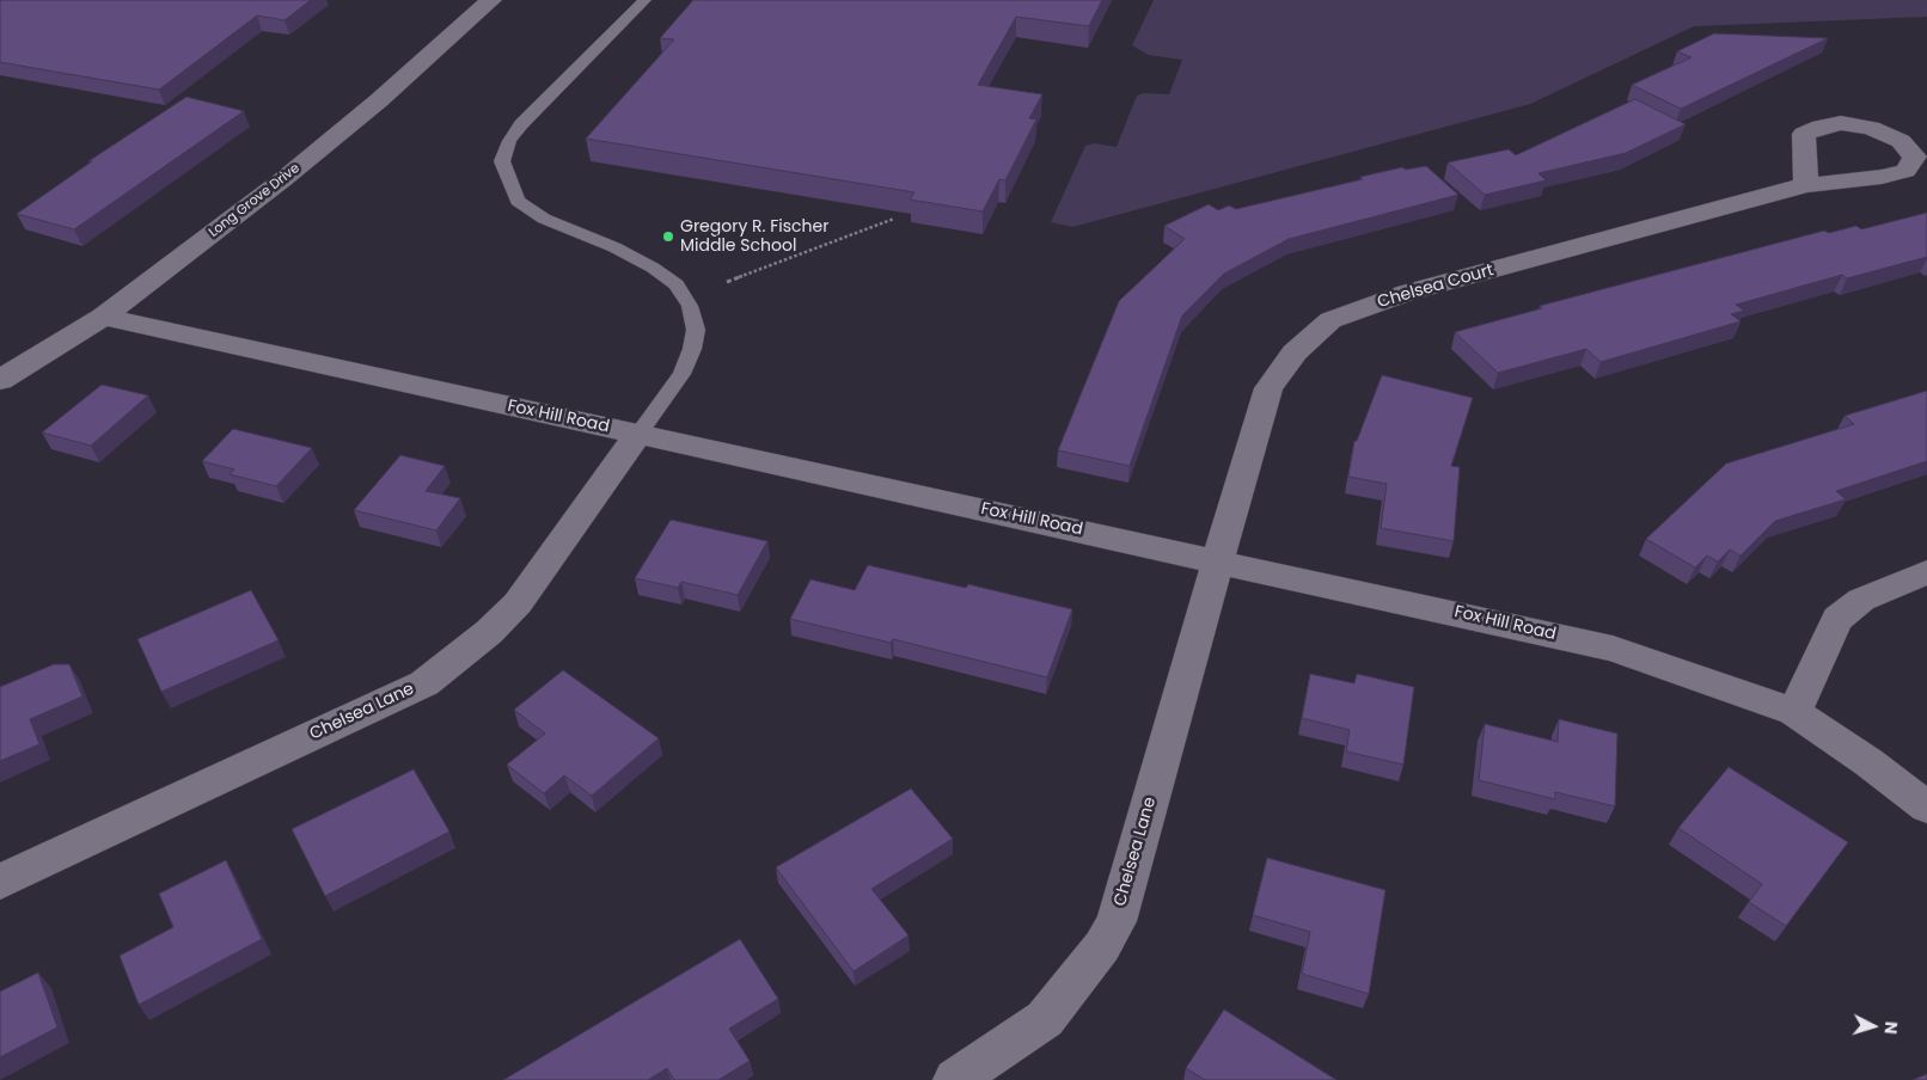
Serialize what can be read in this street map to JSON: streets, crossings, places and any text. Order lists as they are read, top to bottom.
{
  "streets": {
    "street": [
      "Long Grove Drive",
      "Chelsea Court",
      "Fox Hill Road",
      "Chelsea Lane"
    ]
  },
  "crossings": [
    ["Long Grove Drive", "Fox Hill Road"],
    ["Chelsea Court", "Fox Hill Road"],
    ["Chelsea Court", "Chelsea Lane"],
    ["Fox Hill Road", "Chelsea Lane"]
  ],
  "places": ["Gregory R. Fischer Middle School"],
  "north": "right"
}
